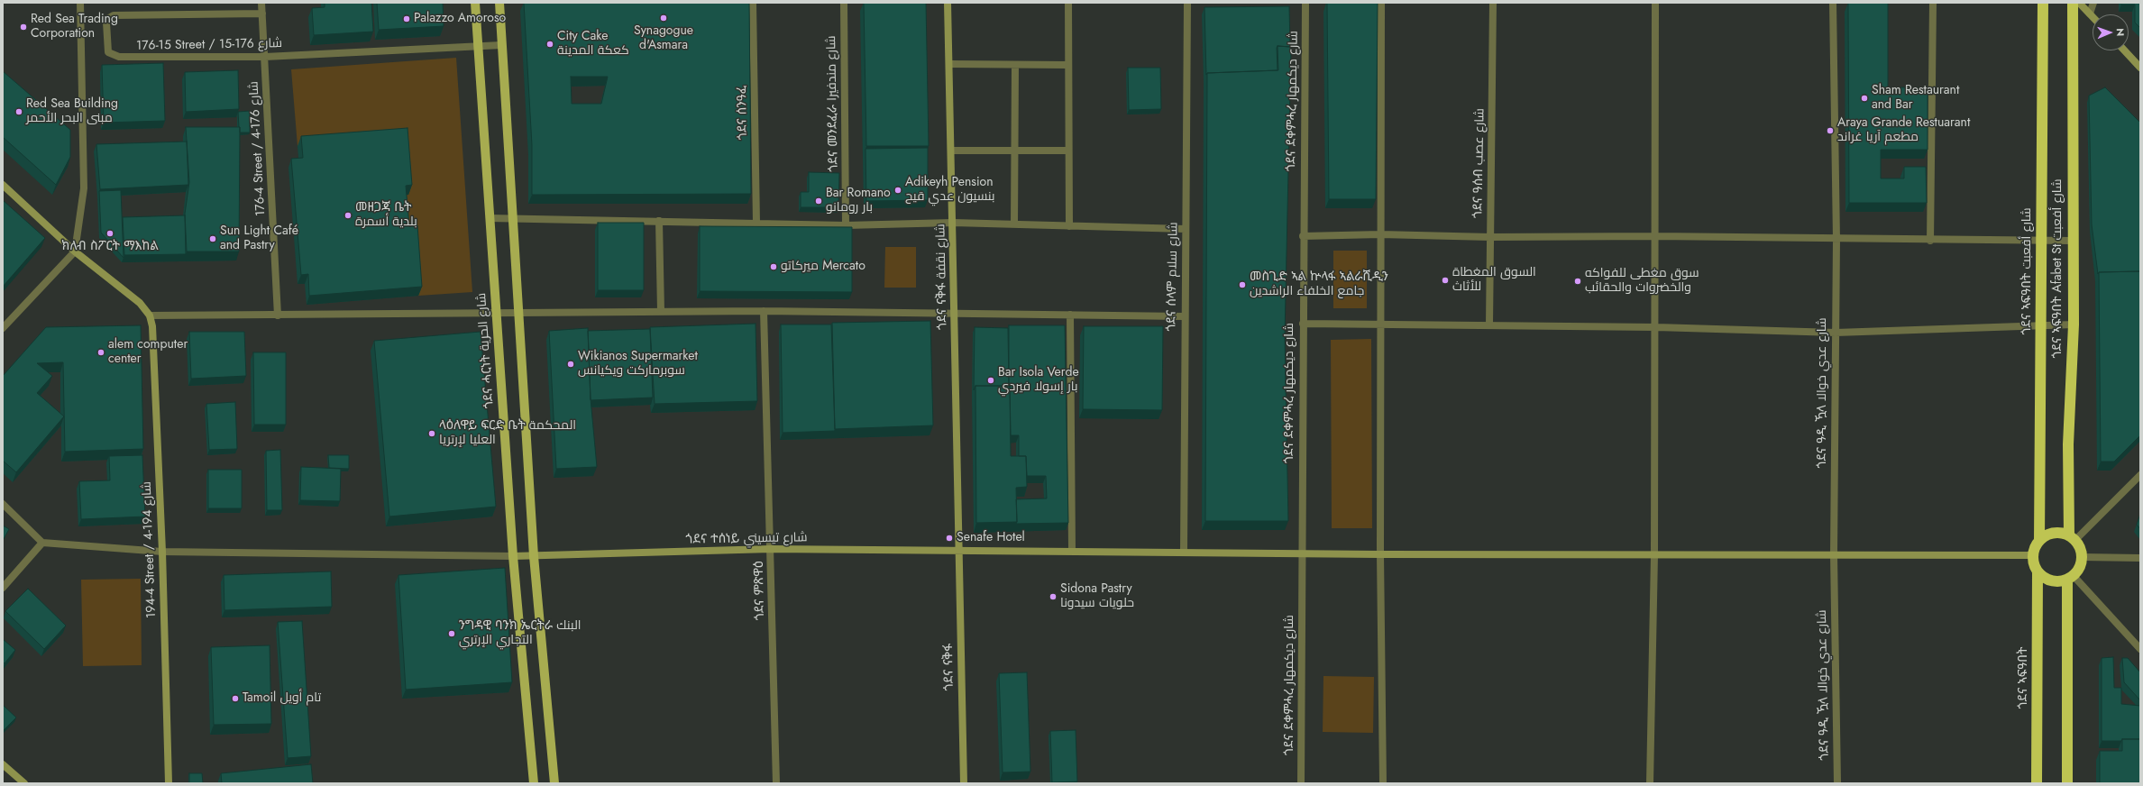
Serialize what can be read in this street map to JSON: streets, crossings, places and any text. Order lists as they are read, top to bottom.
{
  "streets": {
    "highway": ["ጎደና ኣፍዓበት Afabet St شارع أفعبت", "ጎደና ኣፍዓበት شارع أفعبت", "ጎደና ኣፍዓበት"],
    "main road": ["ጎደና ሓርነት شارع الحرية"],
    "street": [
      "176-15 Street / شارع 176-15",
      "ጎደና ደቀምሓረ شارع ديكمهار",
      "ጎደና መንደፈራ شارع مندفيرا",
      "ጎደና ሰንዓፈ",
      "176-4 Street / شارع 176-4",
      "ጎደና ዓሰብ شارع عصب",
      "ጎደና ናቅፋ شارع نقفة",
      "ጎደና ሰላም شارع سلام",
      "ጎደና ዓዲ ዃላ شارع عدي خوالا",
      "ጎደና ተሰነይ شارع تيسيني",
      "194-4 Street / شارع 194-4",
      "ጎደና ምጽዋዕ",
      "ጎደና ናቅፋ"
    ]
  },
  "crossings": [
    ["176-15 Street / شارع 176-15", "176-4 Street / شارع 176-4"],
    ["176-15 Street / شارع 176-15", "ጎደና ሓርነት شارع الحرية"],
    ["ጎደና ደቀምሓረ شارع ديكمهار", "ጎደና ተሰነይ شارع تيسيني"],
    ["ጎደና ኣፍዓበት Afabet St شارع أفعبت", "ጎደና ኣፍዓበት شارع أفعبت"],
    ["ጎደና ኣፍዓበት Afabet St شارع أفعبت", "ጎደና ተሰነይ شارع تيسيني"],
    ["ጎደና ኣፍዓበት Afabet St شارع أفعبت", "ጎደና ኣፍዓበት"],
    ["ጎደና ኣፍዓበት شارع أفعبت", "ጎደና ተሰነይ شارع تيسيني"],
    ["ጎደና ኣፍዓበት شارع أفعبت", "ጎደና ኣፍዓበት"],
    ["ጎደና ናቅፋ شارع نقفة", "ጎደና ተሰነይ شارع تيسيني"],
    ["ጎደና ናቅፋ شارع نقفة", "ጎደና ናቅፋ"],
    ["ጎደና ሰላም شارع سلام", "ጎደና ተሰነይ شارع تيسيني"],
    ["ጎደና ሓርነት شارع الحرية", "ጎደና ተሰነይ شارع تيسيني"],
    ["ጎደና ዓዲ ዃላ شارع عدي خوالا", "ጎደና ተሰነይ شارع تيسيني"],
    ["ጎደና ተሰነይ شارع تيسيني", "ጎደና ምጽዋዕ"],
    ["ጎደና ተሰነይ شارع تيسيني", "ጎደና ናቅፋ"],
    ["ጎደና ተሰነይ شارع تيسيني", "ጎደና ኣፍዓበት"]
  ],
  "places": [
    "Synagogue d'Asmara",
    "Palazzo Amoroso",
    "Red Sea Trading Corporation",
    "City Cake كعكة المدينة",
    "Sham Restaurant and Bar",
    "Red Sea Building مبنى البحر الأحمر",
    "Araya Grande Restuarant مطعم آريا غراند",
    "Adikeyh Pension بنسيون عدي قيح",
    "Bar Romano بار رومانو",
    "መዘጋጃ ቤት بلدية أسمرة",
    "ክለብ ስፖርት ማእከል",
    "Sun Light Café and Pastry",
    "ميركاتو Mercato",
    "السوق المغطاة للأثاث",
    "سوق مغطى للفواكه والخضروات والحقائب",
    "መስጊድ ኣል ኵላፋ ኣልራሺዲን جامع الخلفاء الراشدين",
    "alem computer center",
    "Wikianos Supermarket سوبرماركت ويكيانس",
    "Bar Isola Verde بار إسولا فيردي",
    "ላዕለዋይ ፍርድ ቤት المحكمة العليا لإرتريا",
    "Senafe Hotel",
    "Sidona Pastry حلويات سيدونا",
    "ንግዳዊ ባንክ ኤርትራ البنك التجاري الإرتري",
    "Tamoil تام أويل"
  ],
  "north": "right"
}
